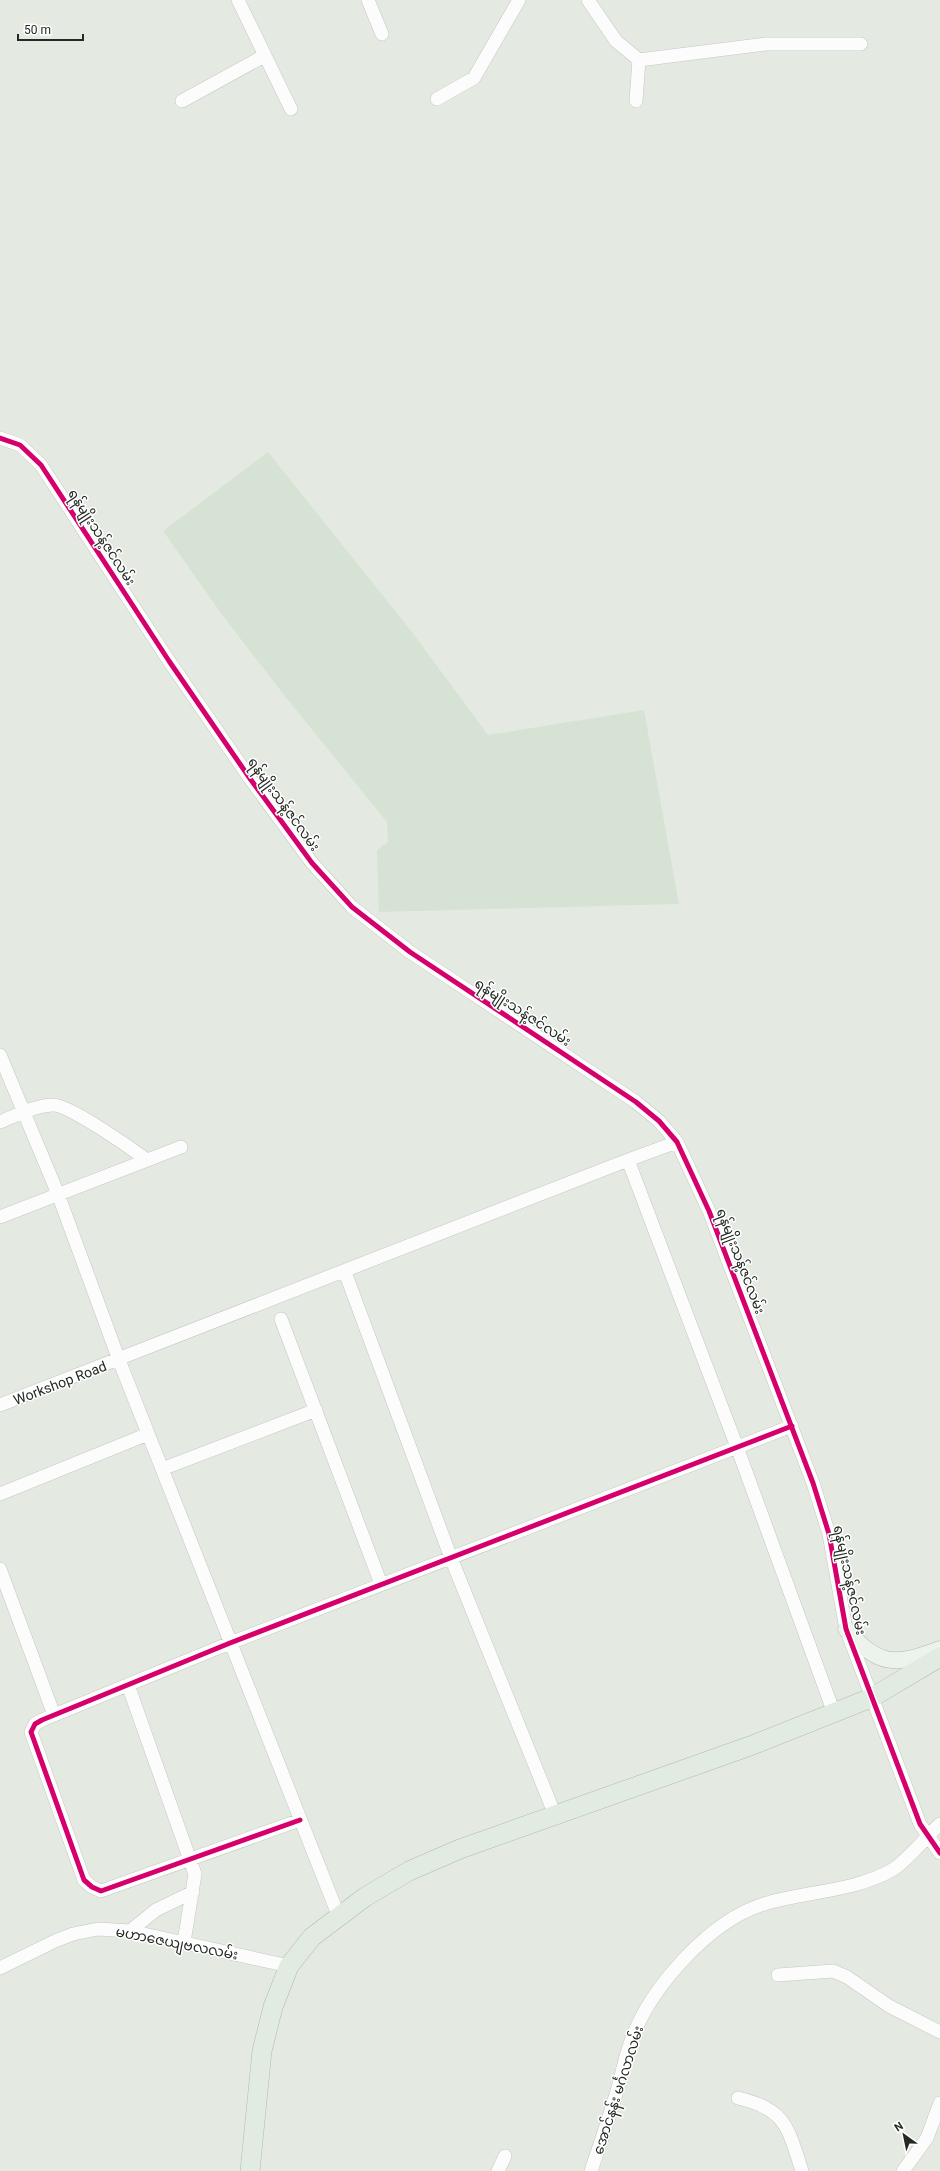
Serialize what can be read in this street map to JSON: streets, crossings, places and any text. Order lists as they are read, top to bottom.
{
  "streets": {
    "street": [
      "ရန်မျိုးသန့်ဇင်လမ်း",
      "Workshop Road",
      "မဟာဇေယျဗလလမ်း",
      "အောင်နန်း မင်္ဂလာလမ်း"
    ]
  },
  "crossings": [
    ["ရန်မျိုးသန့်ဇင်လမ်း", "Workshop Road"],
    ["ရန်မျိုးသန့်ဇင်လမ်း", "အောင်နန်း မင်္ဂလာလမ်း"]
  ],
  "scale_bar": "50 m",
  "north": "top left"
}
